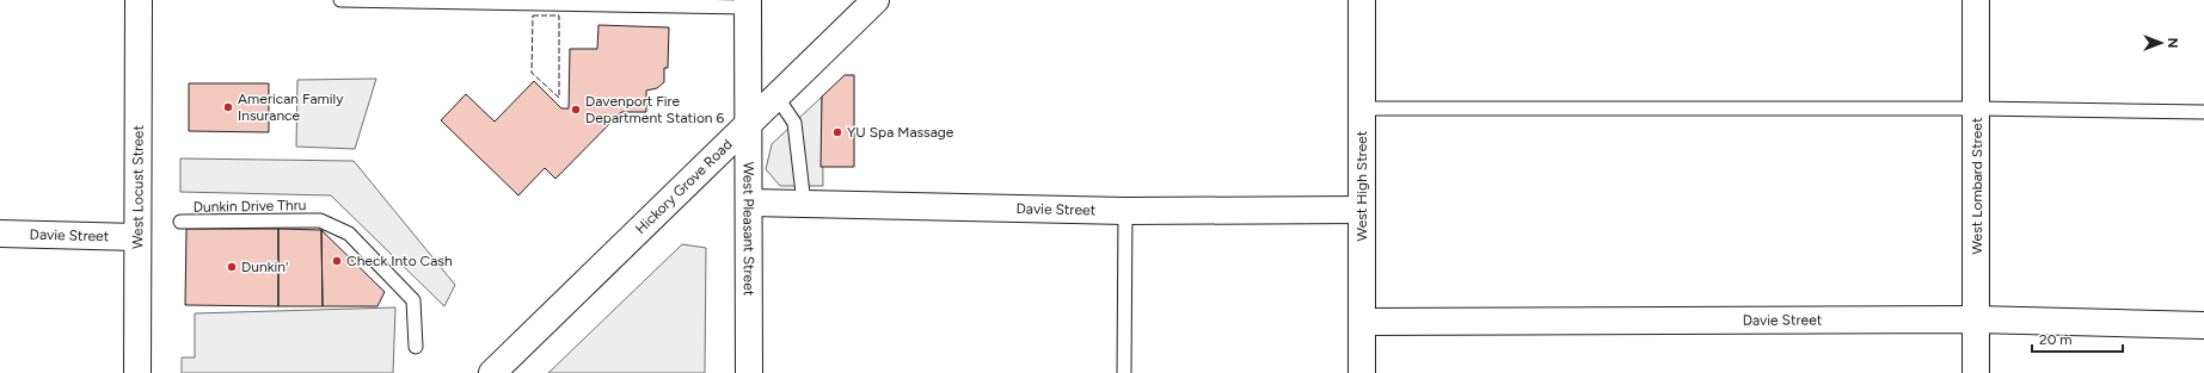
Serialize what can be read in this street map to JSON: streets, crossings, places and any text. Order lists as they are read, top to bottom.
{
  "streets": {
    "street": [
      "West High Street",
      "West Lombard Street",
      "West Locust Street",
      "Hickory Grove Road",
      "Davie Street",
      "West Pleasant Street"
    ],
    "lane": ["Dunkin Drive Thru"]
  },
  "crossings": [
    ["West High Street", "Davie Street"],
    ["West Lombard Street", "Davie Street"],
    ["West Locust Street", "Davie Street"],
    ["Hickory Grove Road", "West Pleasant Street"],
    ["Davie Street", "West Pleasant Street"]
  ],
  "places": [
    "American Family Insurance",
    "Davenport Fire Department Station 6",
    "YU Spa Massage",
    "Check Into Cash",
    "Dunkin'"
  ],
  "scale_bar": "20 m",
  "north": "right"
}
